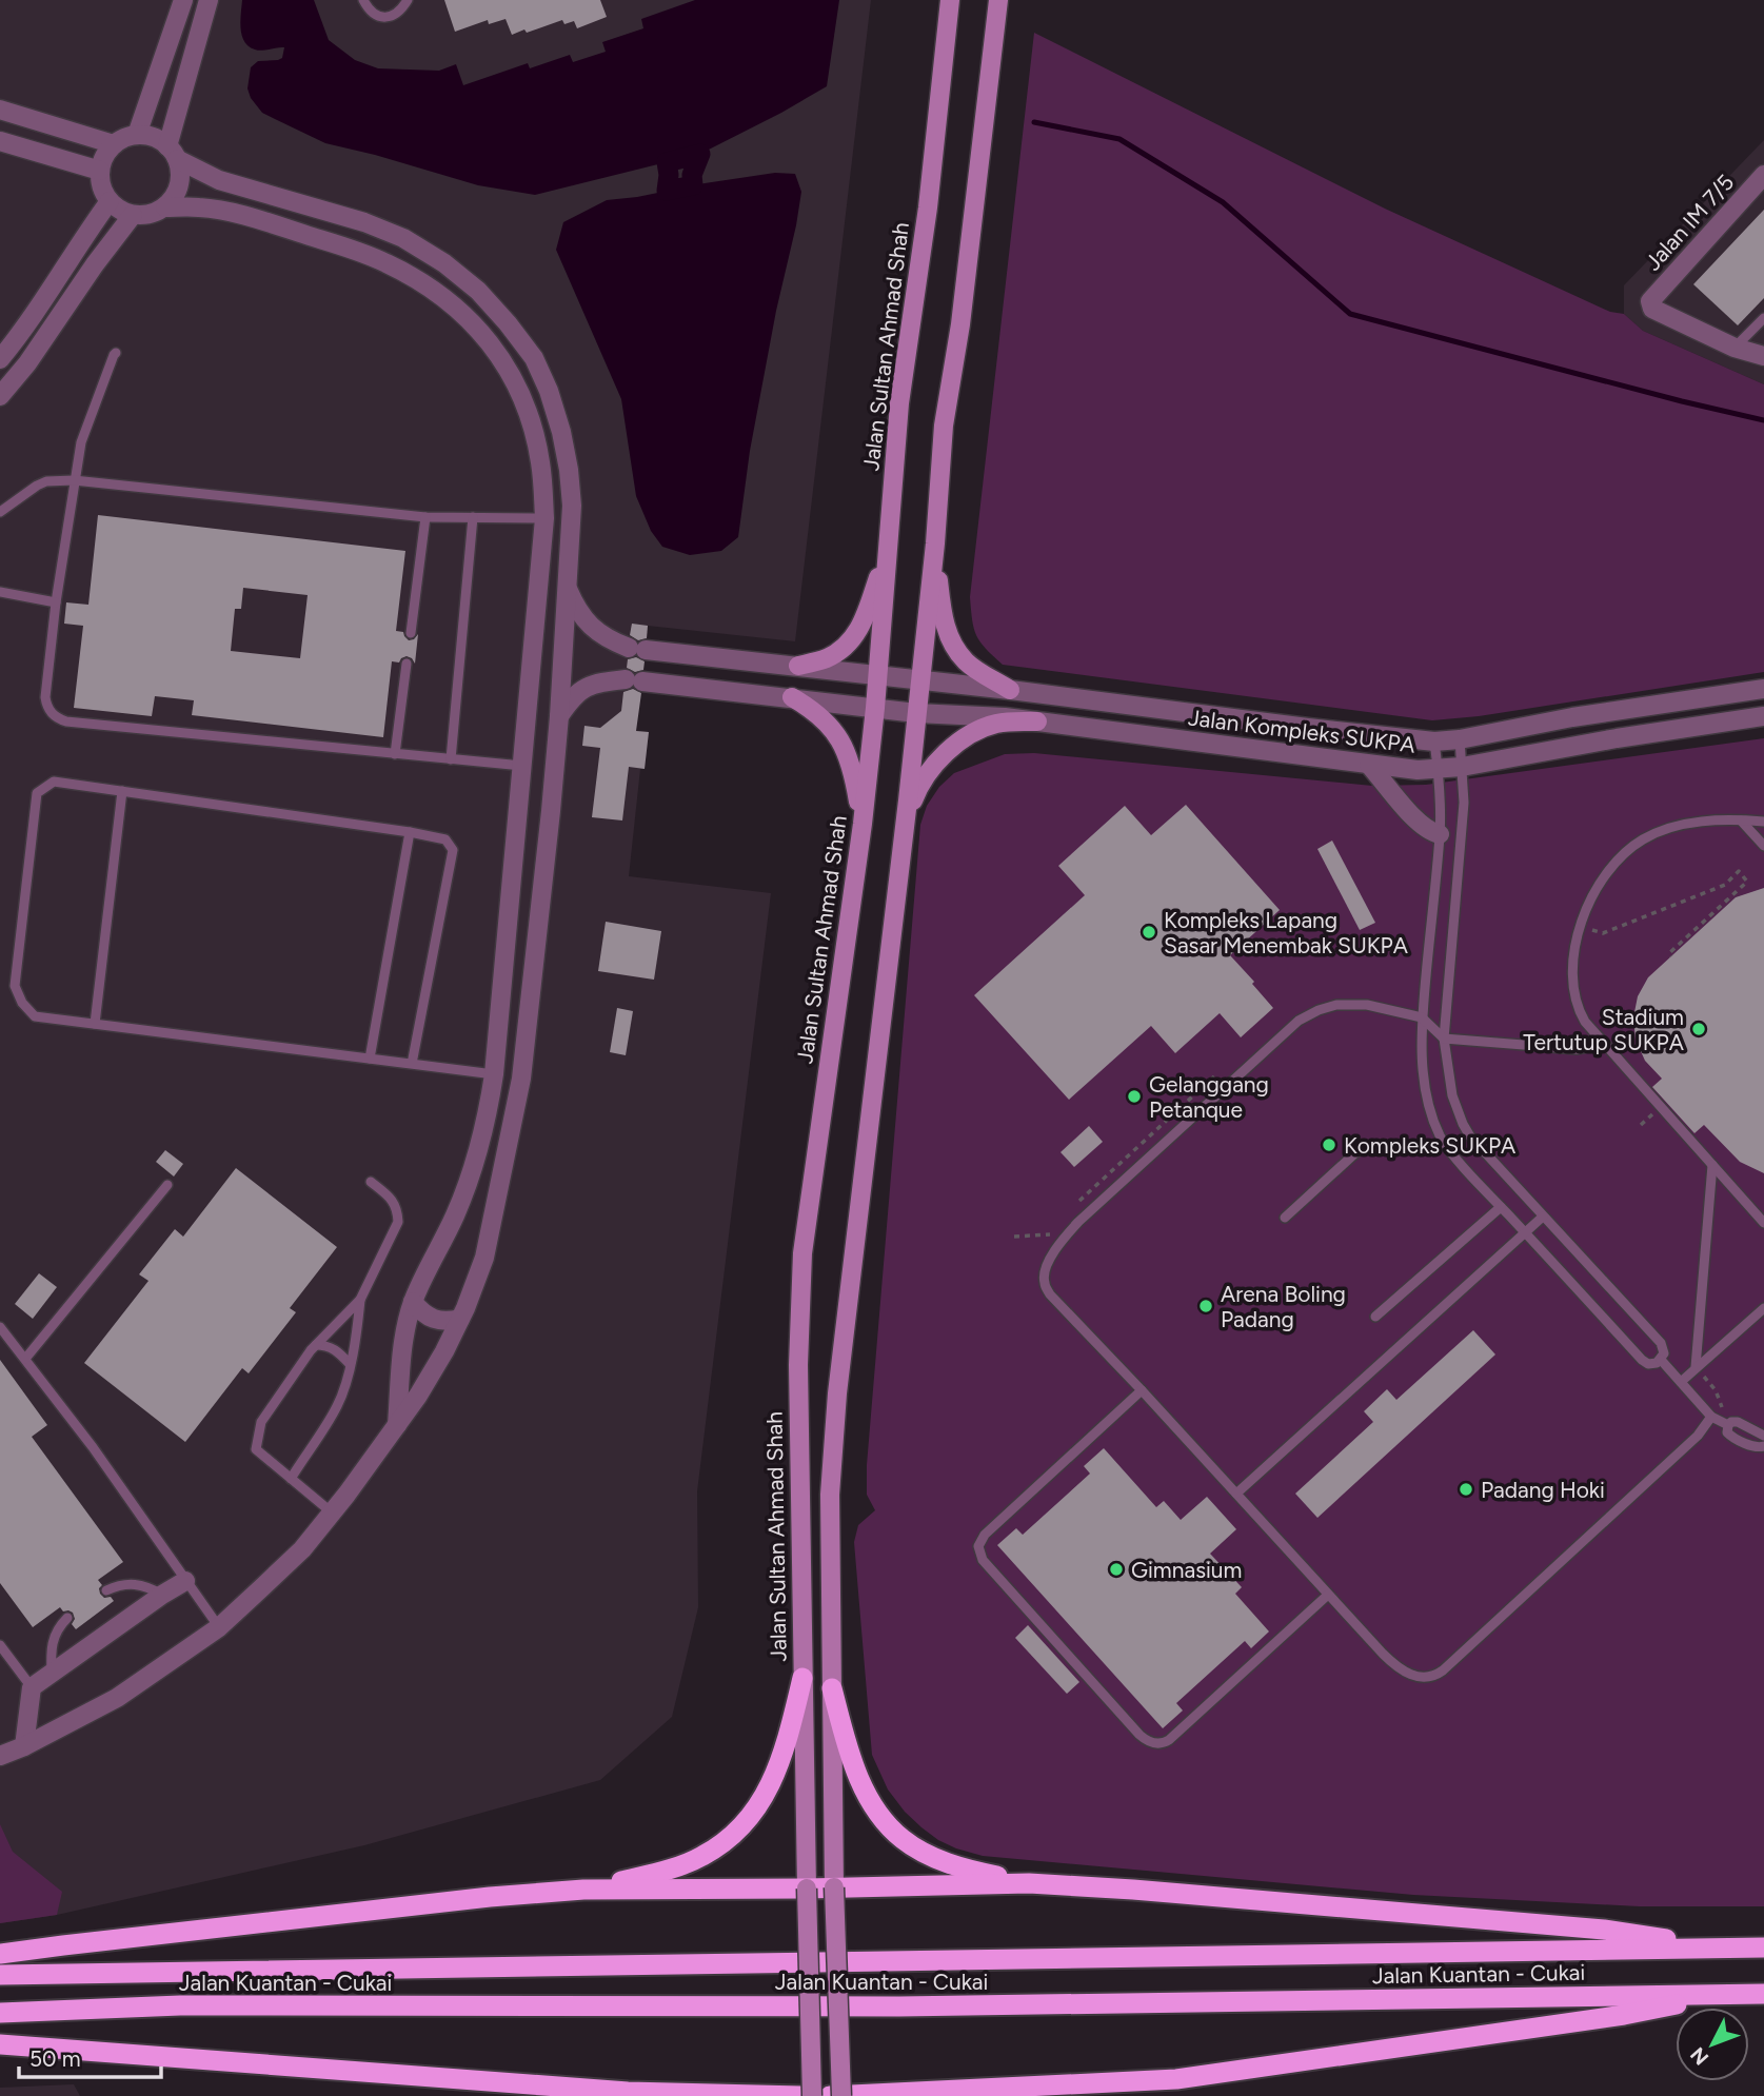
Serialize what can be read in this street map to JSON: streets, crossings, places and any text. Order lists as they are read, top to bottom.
{
  "streets": {
    "highway": ["Jalan Kuantan - Cukai"],
    "main road": ["Jalan Sultan Ahmad Shah"],
    "street": ["Jalan IM 7/5", "Jalan Kompleks SUKPA"]
  },
  "crossings": [
    ["Jalan Sultan Ahmad Shah", "Jalan Kompleks SUKPA"]
  ],
  "places": [
    "Kompleks Lapang Sasar Menembak SUKPA",
    "Stadium Tertutup SUKPA",
    "Gelanggang Petanque",
    "Kompleks SUKPA",
    "Arena Boling Padang",
    "Padang Hoki",
    "Gimnasium"
  ],
  "scale_bar": "50 m",
  "north": "bottom left"
}
